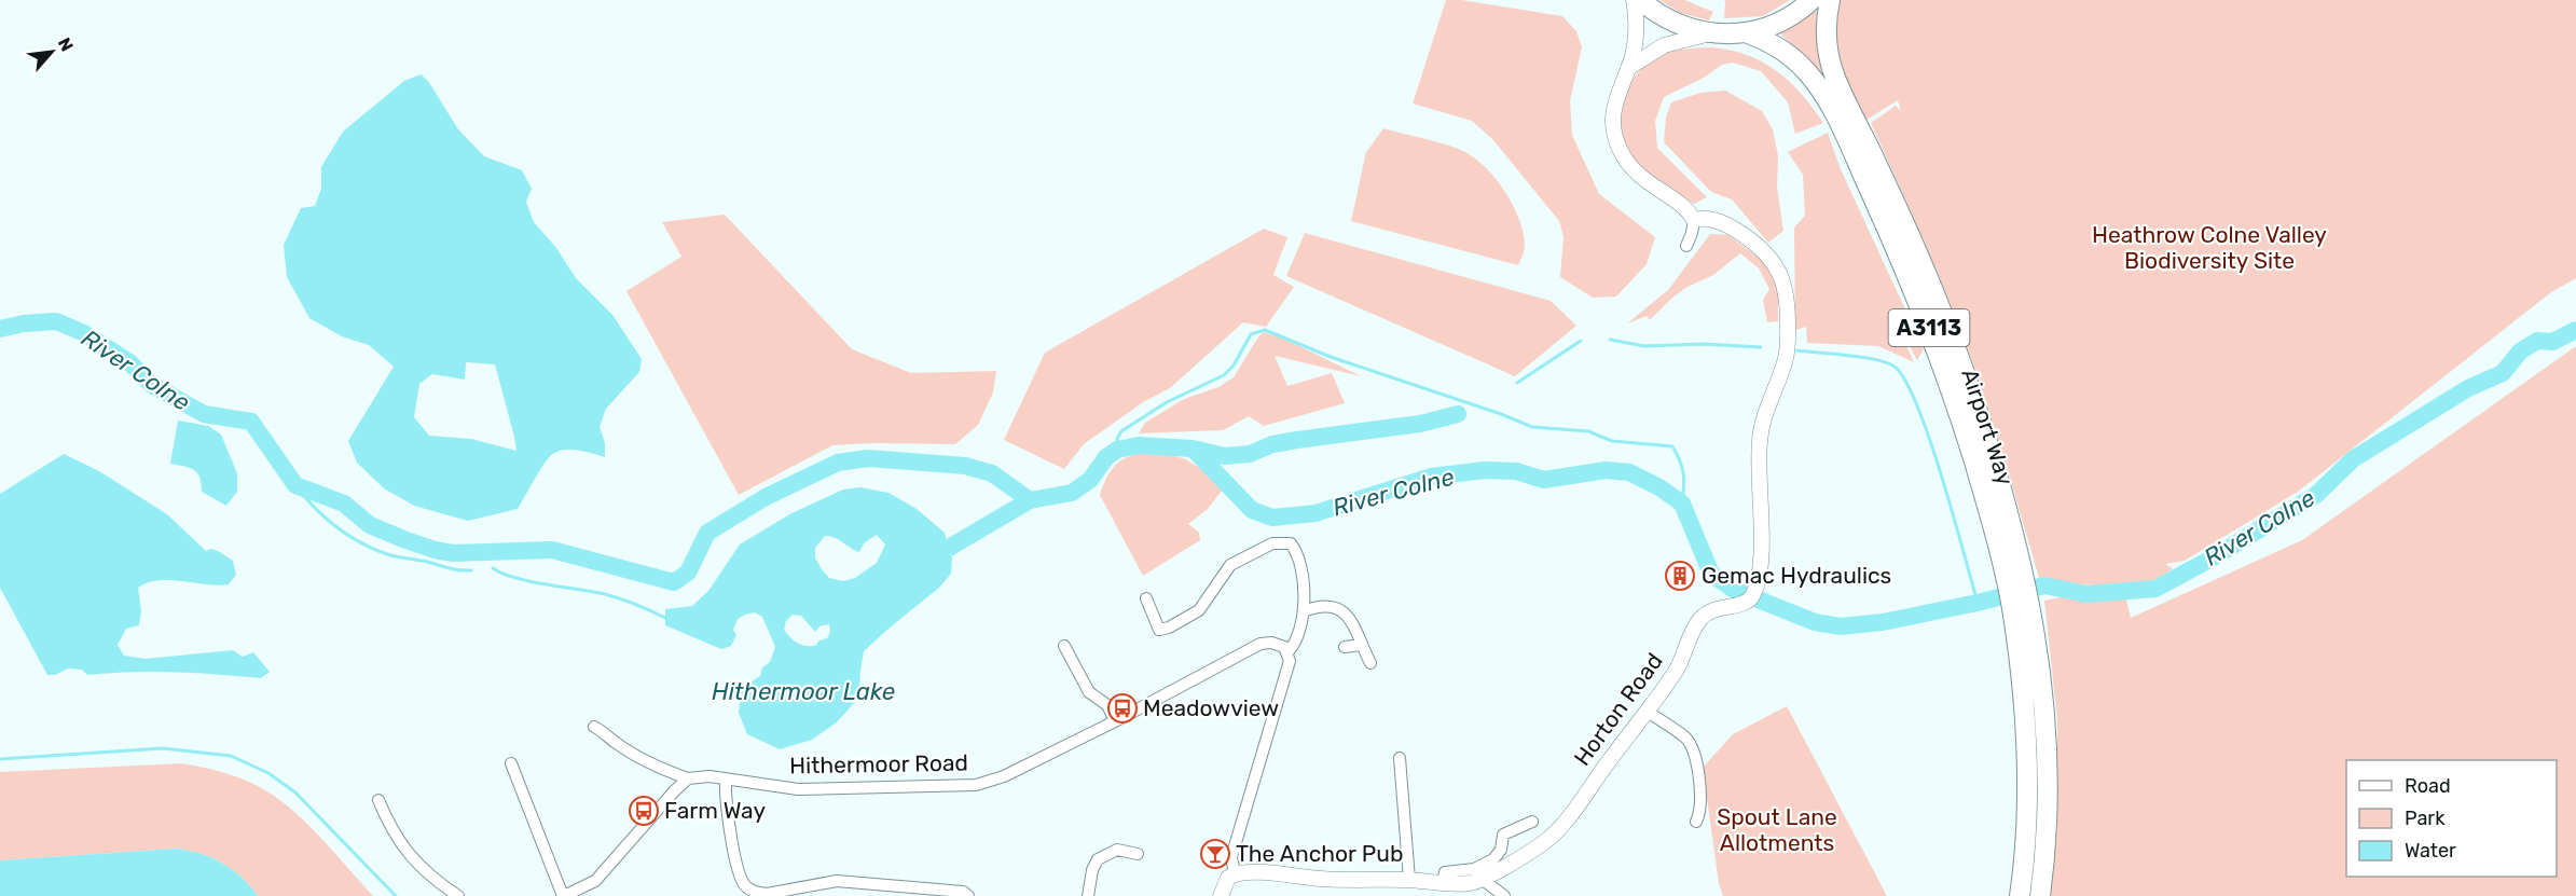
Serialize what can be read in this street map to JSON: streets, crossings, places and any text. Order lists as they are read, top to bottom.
{
  "streets": {
    "highway": ["A3113", "Airport Way"],
    "street": ["Horton Road", "Hithermoor Road"]
  },
  "water": ["River Colne", "Hithermoor Lake"],
  "parks": ["Heathrow Colne Valley Biodiversity Site", "Spout Lane Allotments"],
  "places": {
    "building": ["Gemac Hydraulics"],
    "bus stop": ["Meadowview", "Farm Way"],
    "bar": ["The Anchor Pub"]
  },
  "legend": ["Road", "Park", "Water"],
  "north": "top right"
}
